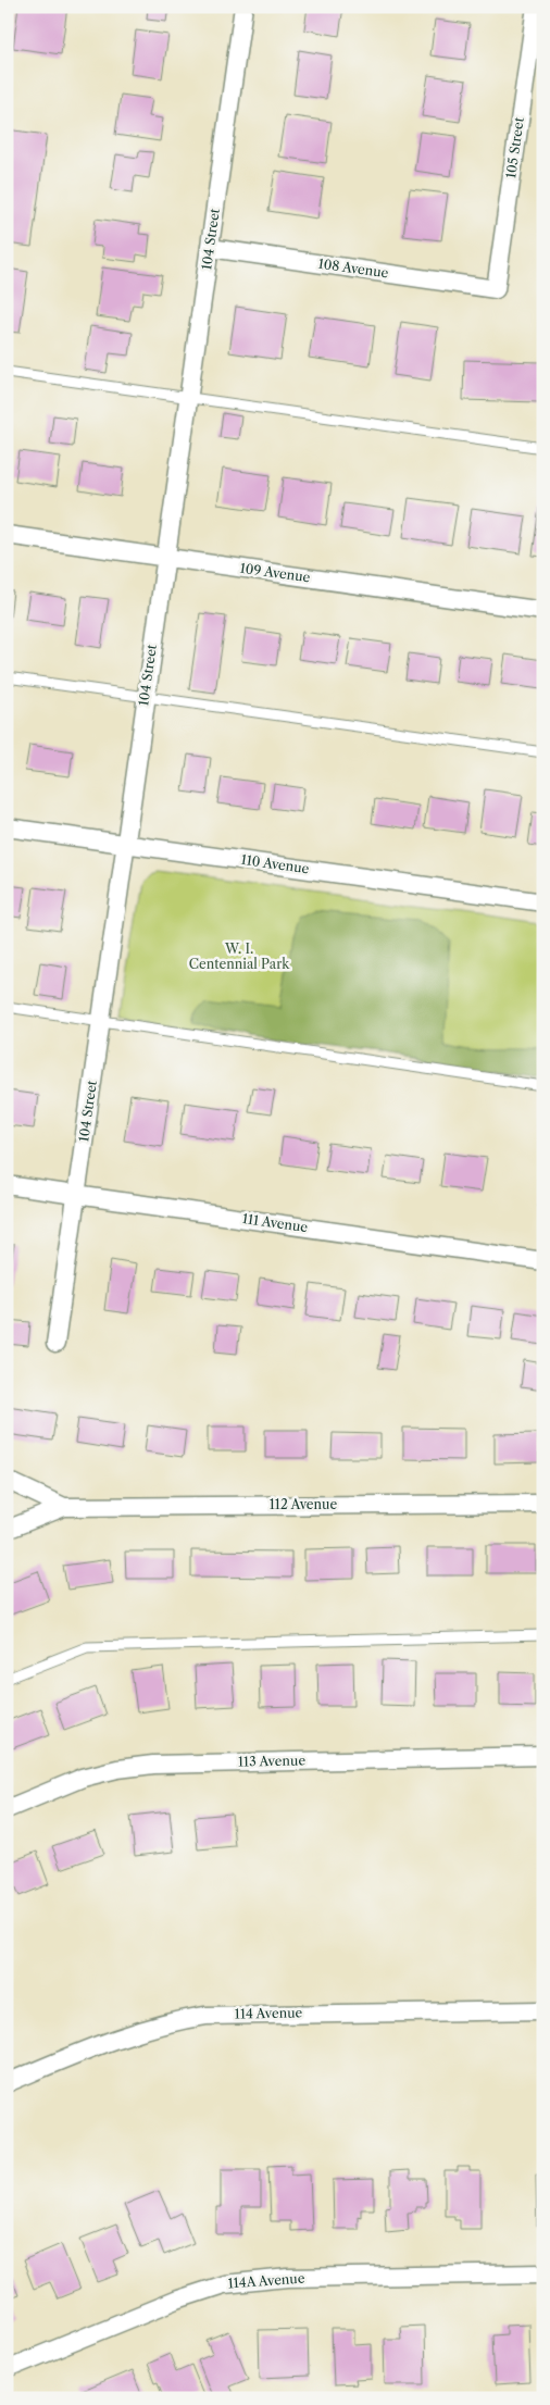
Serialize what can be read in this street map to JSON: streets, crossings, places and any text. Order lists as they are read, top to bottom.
{
  "streets": {
    "street": [
      "105 Street",
      "104 Street",
      "108 Avenue",
      "109 Avenue",
      "110 Avenue",
      "111 Avenue",
      "112 Avenue",
      "113 Avenue",
      "114 Avenue",
      "114A Avenue"
    ]
  },
  "crossings": [
    ["105 Street", "108 Avenue"],
    ["104 Street", "108 Avenue"],
    ["104 Street", "109 Avenue"],
    ["104 Street", "110 Avenue"],
    ["104 Street", "111 Avenue"]
  ],
  "parks": ["W. I. Centennial Park"]
}
